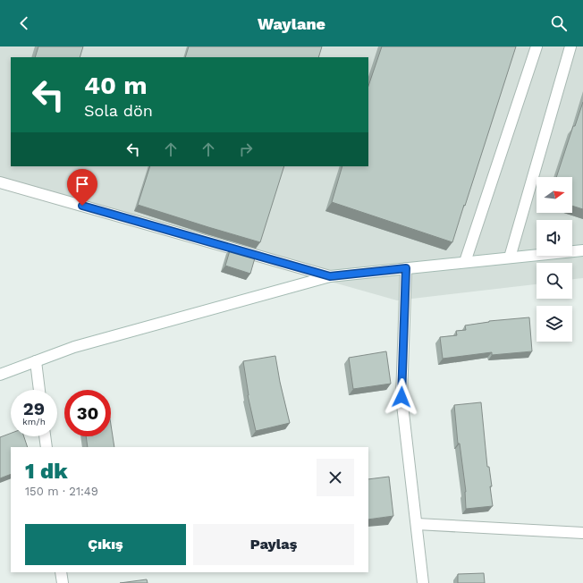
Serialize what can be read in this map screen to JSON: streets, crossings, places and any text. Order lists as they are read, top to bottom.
{
  "north": "right",
  "page": {
    "header": "Waylane",
    "turn": ["40 m", "Sola dön"],
    "speed": "29 km/h",
    "limit": "30",
    "heading": ["1 dk", "150 m · 21:49"],
    "buttons": ["Çıkış", "Paylaş"]
  }
}
